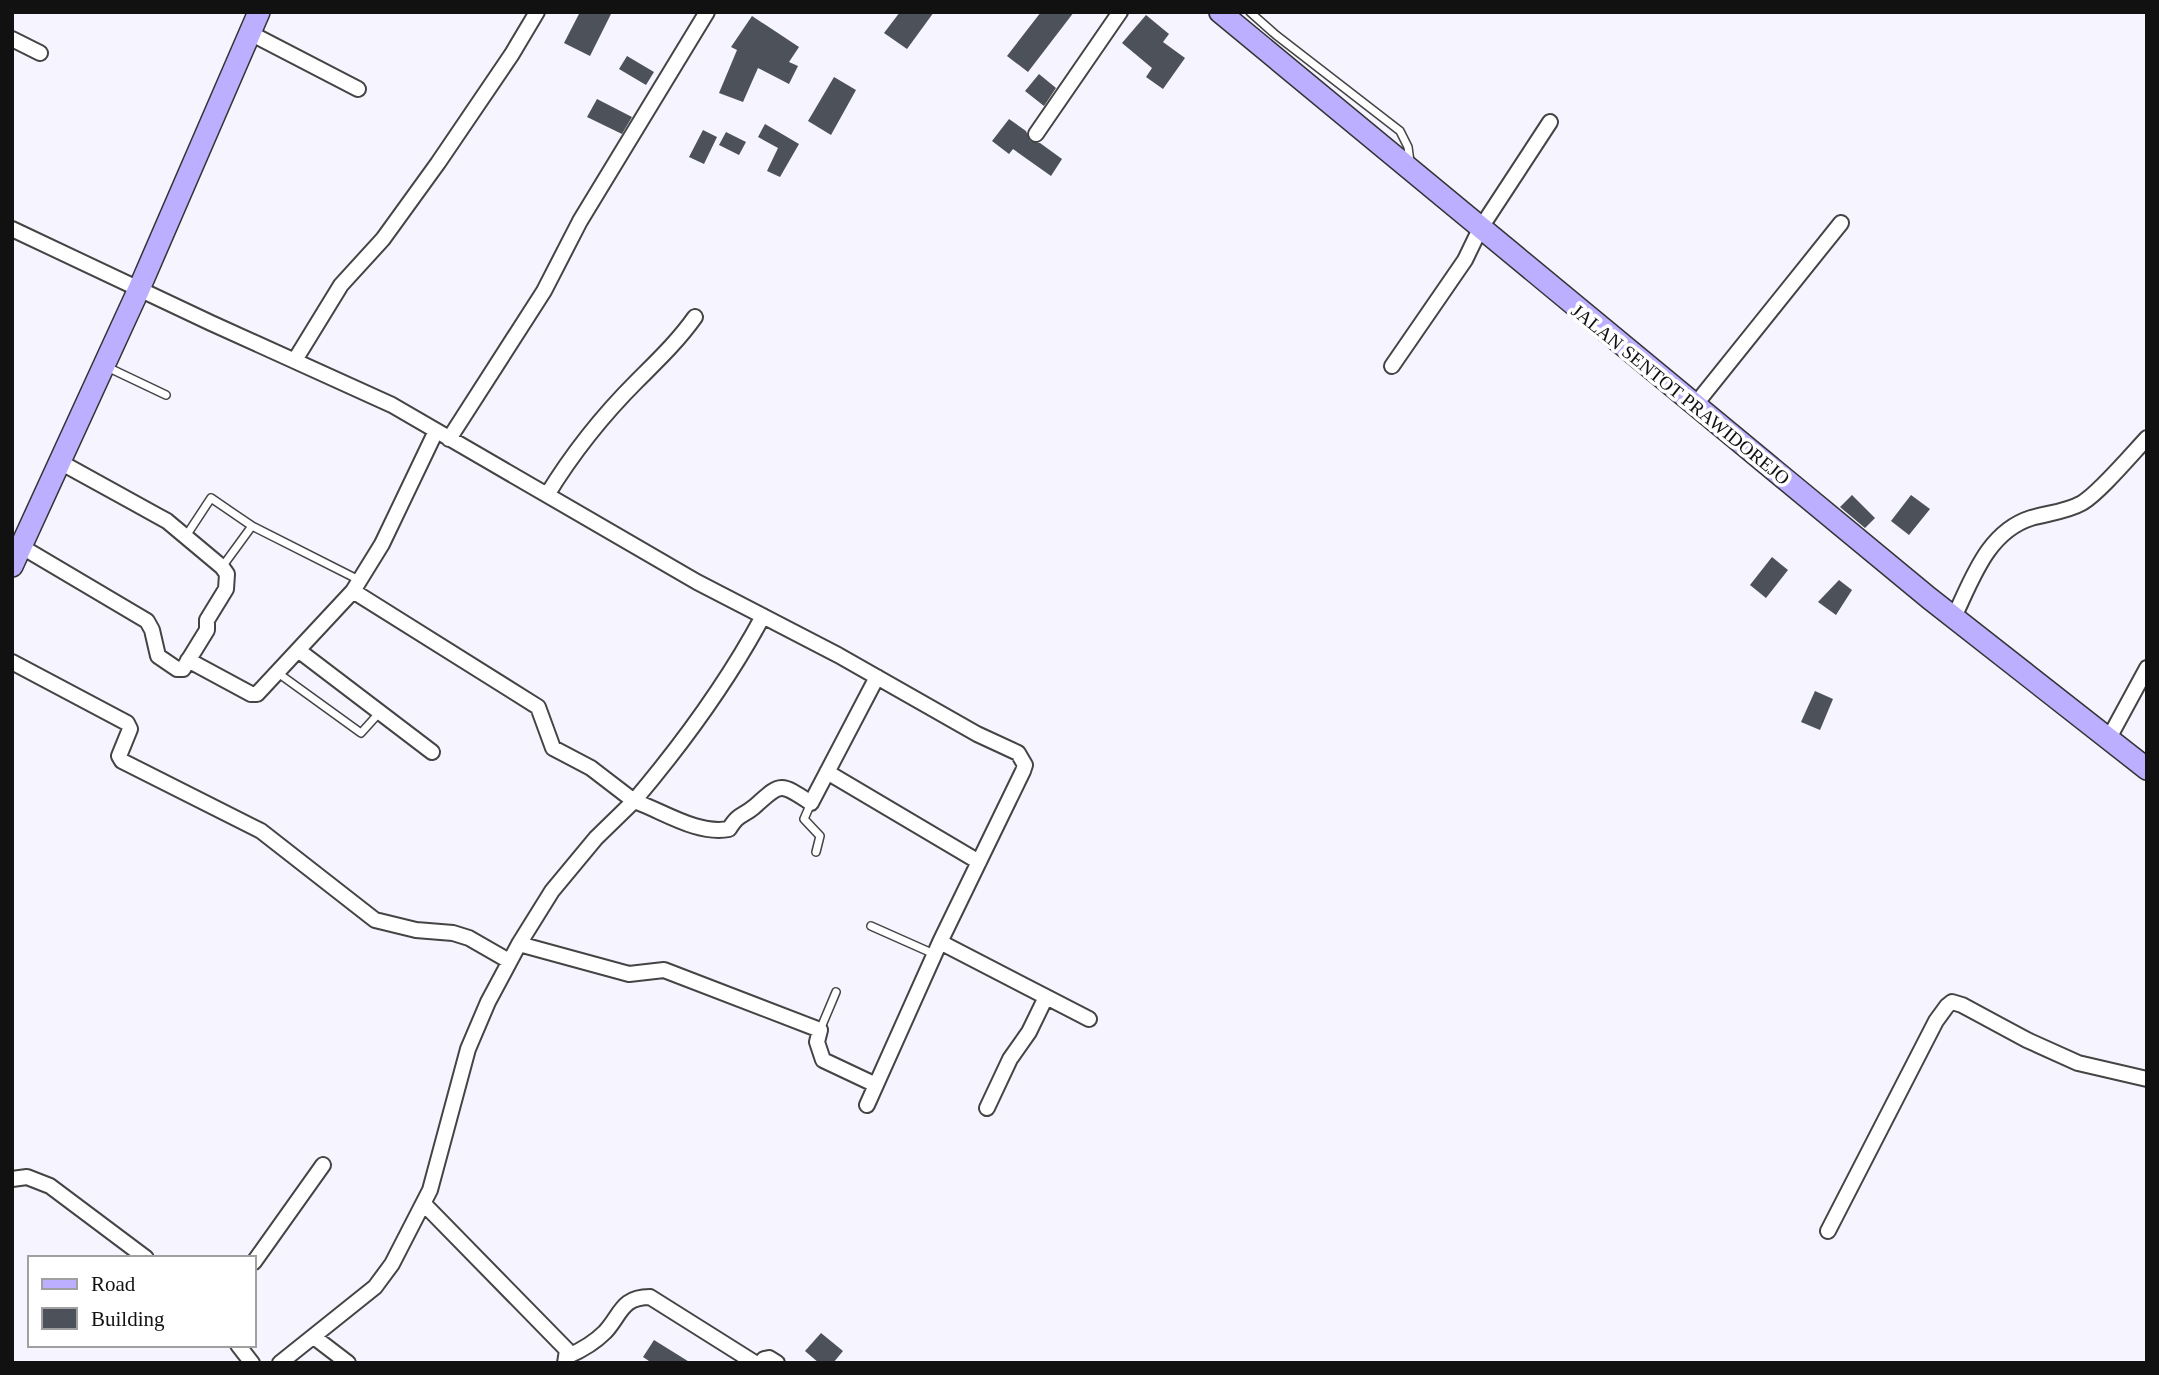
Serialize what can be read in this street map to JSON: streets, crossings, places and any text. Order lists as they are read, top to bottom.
{
  "streets": {
    "main road": ["JALAN SENTOT PRAWIDOREJO"]
  },
  "legend": ["Road", "Building"]
}
